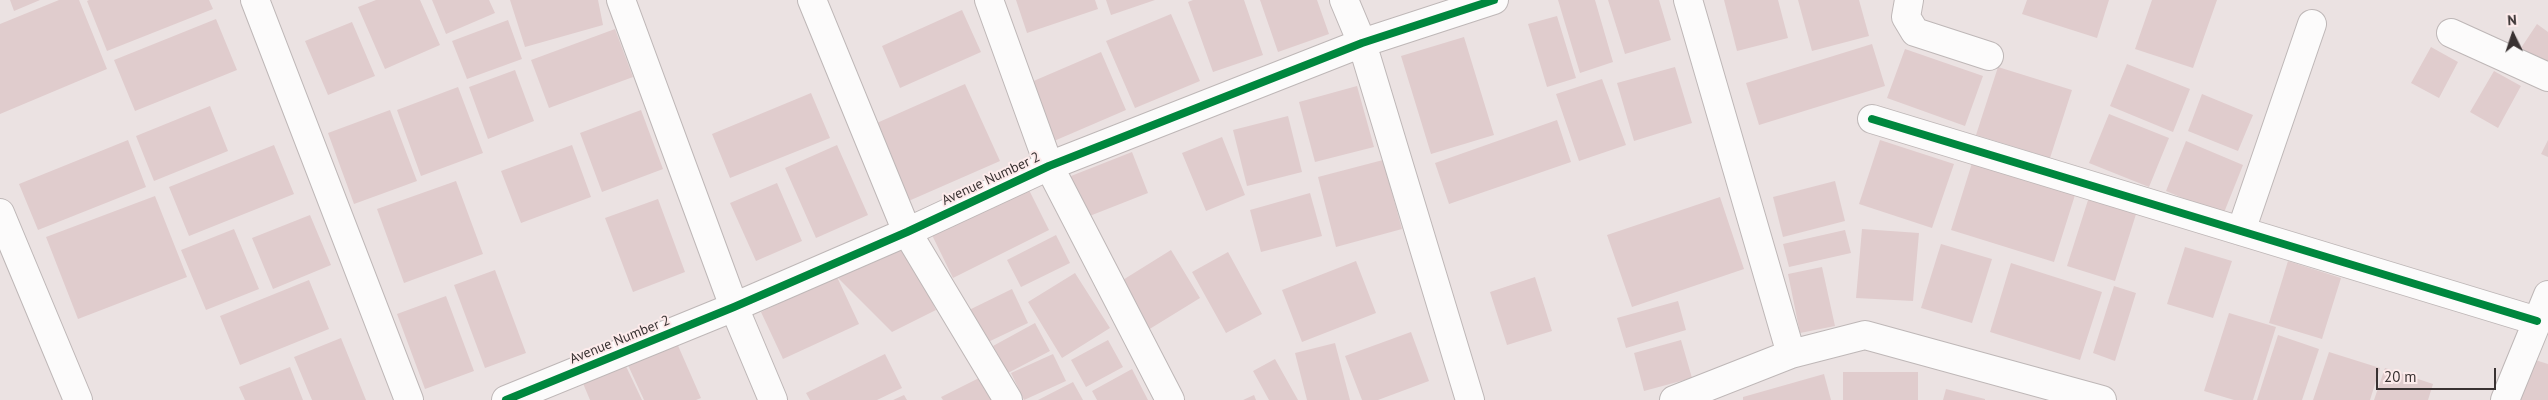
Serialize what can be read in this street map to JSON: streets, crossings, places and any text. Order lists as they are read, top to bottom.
{
  "streets": {
    "street": ["Avenue Number 2"]
  },
  "scale_bar": "20 m",
  "north": "top"
}
